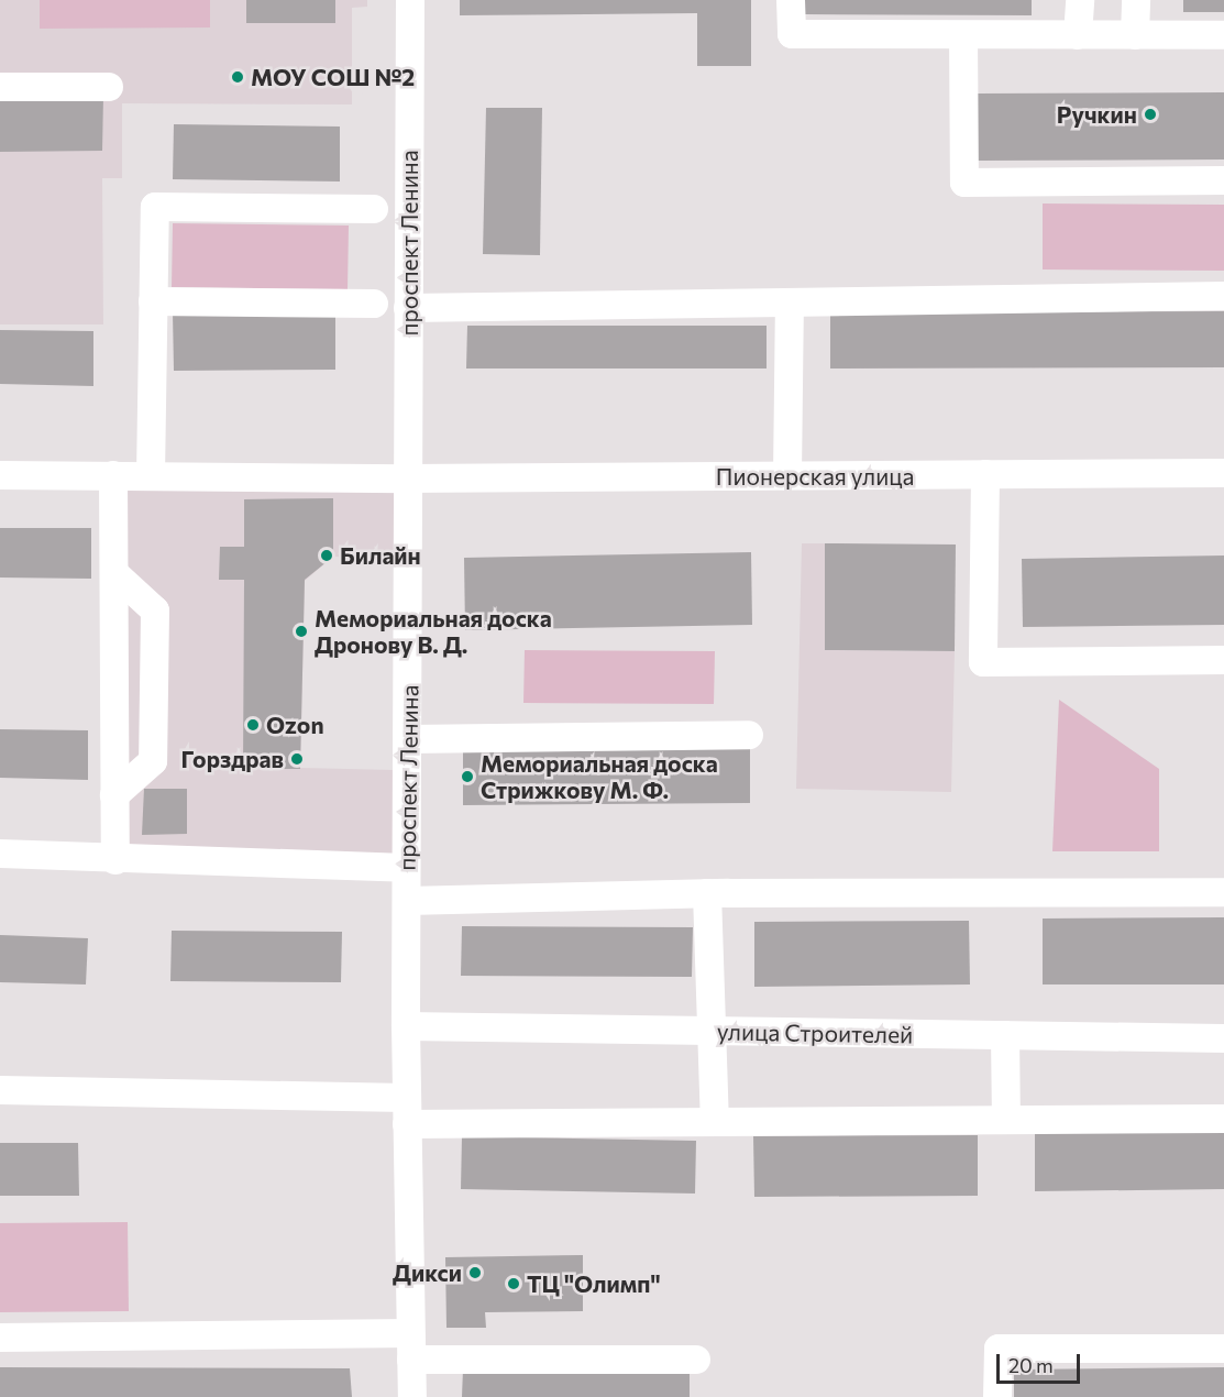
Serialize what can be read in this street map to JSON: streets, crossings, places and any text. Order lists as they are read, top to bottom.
{
  "streets": {
    "street": ["проспект Ленина", "Пионерская улица", "улица Строителей"]
  },
  "crossings": [
    ["проспект Ленина", "Пионерская улица"],
    ["проспект Ленина", "улица Строителей"]
  ],
  "places": [
    "МОУ СОШ №2",
    "Ручкин",
    "Билайн",
    "Мемориальная доска Дронову В. Д.",
    "Ozon",
    "Горздрав",
    "Мемориальная доска Стрижкову М. Ф.",
    "Дикси",
    "ТЦ \"Олимп\""
  ],
  "scale_bar": "20 m"
}
